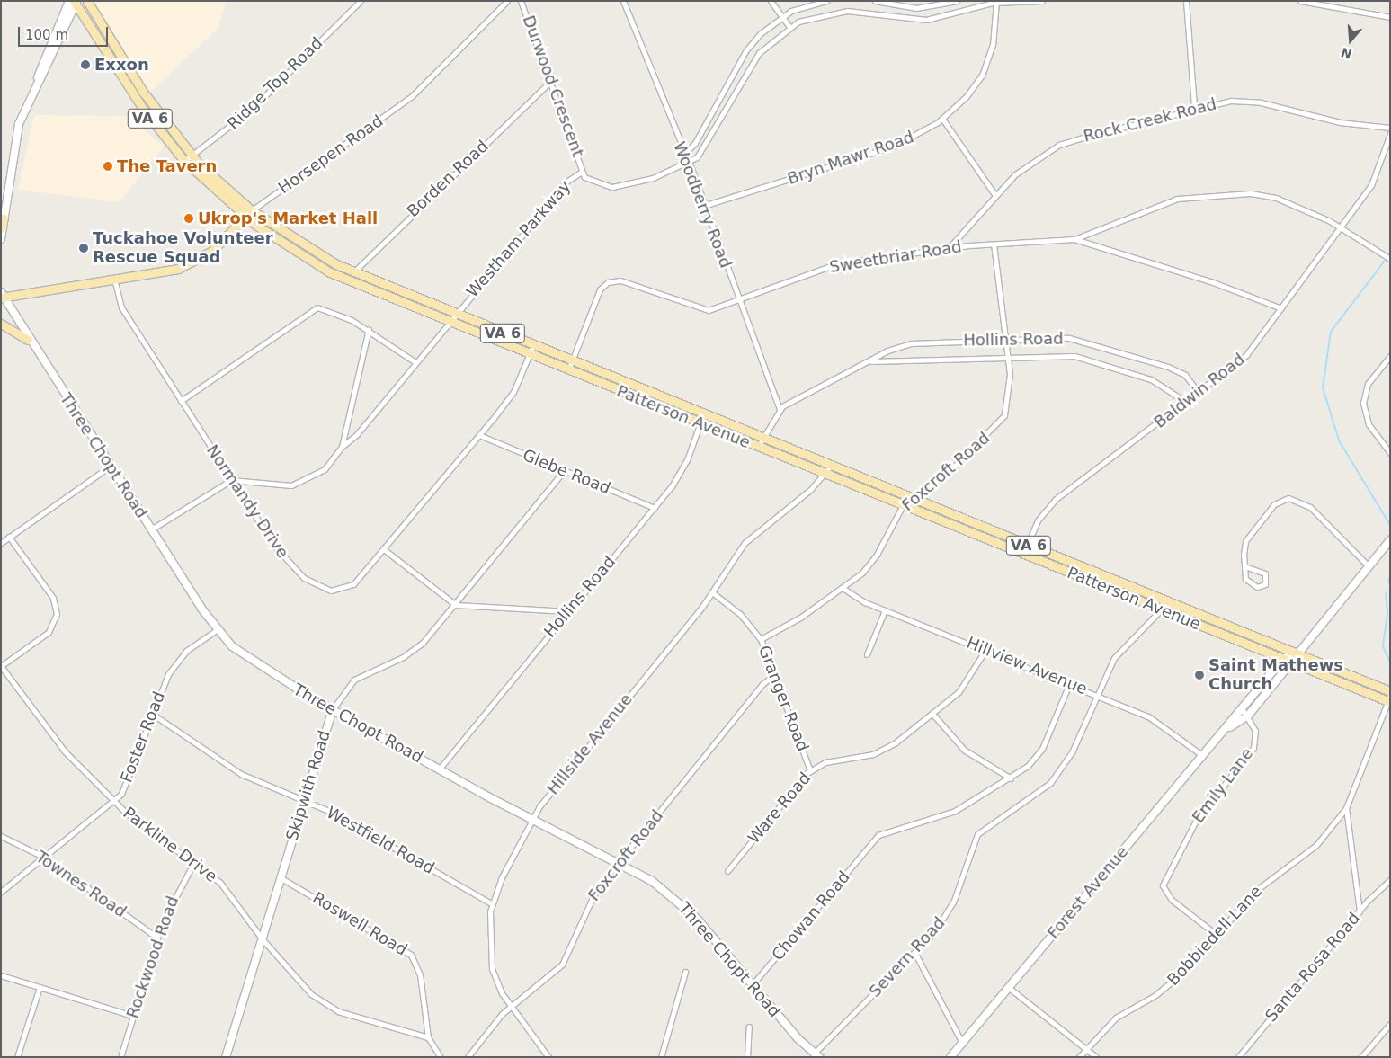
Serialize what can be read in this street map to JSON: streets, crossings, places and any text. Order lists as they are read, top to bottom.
{
  "streets": {
    "main road": [
      "VA 6",
      "Horsepen Road",
      "Patterson Avenue",
      "Three Chopt Road",
      "Skipwith Road",
      "Forest Avenue"
    ],
    "street": [
      "Ridge Top Road",
      "Durwood Crescent",
      "Rock Creek Road",
      "Bryn Mawr Road",
      "Borden Road",
      "Woodberry Road",
      "Westham Parkway",
      "Sweetbriar Road",
      "Hollins Road",
      "Baldwin Road",
      "Glebe Road",
      "Foxcroft Road",
      "Normandy Drive",
      "Hillview Avenue",
      "Granger Road",
      "Foster Road",
      "Hillside Avenue",
      "Emily Lane",
      "Ware Road",
      "Westfield Road",
      "Parkline Drive",
      "Townes Road",
      "Chowan Road",
      "Roswell Road",
      "Bobbiedell Lane",
      "Rockwood Road",
      "Severn Road",
      "Santa Rosa Road"
    ]
  },
  "crossings": [
    ["Ridge Top Road", "Patterson Avenue"],
    ["Durwood Crescent", "Borden Road"],
    ["Durwood Crescent", "Westham Parkway"],
    ["Rock Creek Road", "Sweetbriar Road"],
    ["Horsepen Road", "Patterson Avenue"],
    ["Horsepen Road", "Three Chopt Road"],
    ["Horsepen Road", "Normandy Drive"],
    ["Bryn Mawr Road", "Woodberry Road"],
    ["Bryn Mawr Road", "Westham Parkway"],
    ["Borden Road", "Patterson Avenue"],
    ["Woodberry Road", "Westham Parkway"],
    ["Woodberry Road", "Sweetbriar Road"],
    ["Woodberry Road", "Hollins Road"],
    ["Westham Parkway", "Patterson Avenue"],
    ["Sweetbriar Road", "Baldwin Road"],
    ["Sweetbriar Road", "Patterson Avenue"],
    ["Sweetbriar Road", "Foxcroft Road"],
    ["Hollins Road", "Baldwin Road"],
    ["Hollins Road", "Patterson Avenue"],
    ["Hollins Road", "Three Chopt Road"],
    ["Hollins Road", "Glebe Road"],
    ["Hollins Road", "Foxcroft Road"],
    ["Baldwin Road", "Patterson Avenue"],
    ["Patterson Avenue", "Foxcroft Road"],
    ["Patterson Avenue", "Normandy Drive"],
    ["Patterson Avenue", "Hillside Avenue"],
    ["Patterson Avenue", "Forest Avenue"],
    ["Patterson Avenue", "Bobbiedell Lane"],
    ["Patterson Avenue", "Severn Road"],
    ["Three Chopt Road", "Foxcroft Road"],
    ["Three Chopt Road", "Foster Road"],
    ["Three Chopt Road", "Hillside Avenue"],
    ["Three Chopt Road", "Skipwith Road"],
    ["Three Chopt Road", "Chowan Road"],
    ["Three Chopt Road", "Severn Road"],
    ["Glebe Road", "Normandy Drive"],
    ["Glebe Road", "Skipwith Road"],
    ["Foxcroft Road", "Hillview Avenue"],
    ["Foxcroft Road", "Granger Road"],
    ["Foxcroft Road", "Hillside Avenue"],
    ["Hillview Avenue", "Ware Road"],
    ["Hillview Avenue", "Forest Avenue"],
    ["Hillview Avenue", "Chowan Road"],
    ["Hillview Avenue", "Severn Road"],
    ["Granger Road", "Hillside Avenue"],
    ["Granger Road", "Ware Road"],
    ["Foster Road", "Westfield Road"],
    ["Foster Road", "Parkline Drive"],
    ["Foster Road", "Townes Road"],
    ["Hillside Avenue", "Westfield Road"],
    ["Skipwith Road", "Westfield Road"],
    ["Skipwith Road", "Parkline Drive"],
    ["Skipwith Road", "Roswell Road"],
    ["Emily Lane", "Forest Avenue"],
    ["Emily Lane", "Bobbiedell Lane"],
    ["Parkline Drive", "Roswell Road"],
    ["Parkline Drive", "Rockwood Road"],
    ["Townes Road", "Rockwood Road"]
  ],
  "places": [
    "Exxon",
    "The Tavern",
    "Ukrop's Market Hall",
    "Tuckahoe Volunteer Rescue Squad",
    "Saint Mathews Church"
  ],
  "scale_bar": "100 m",
  "north": "bottom"
}
